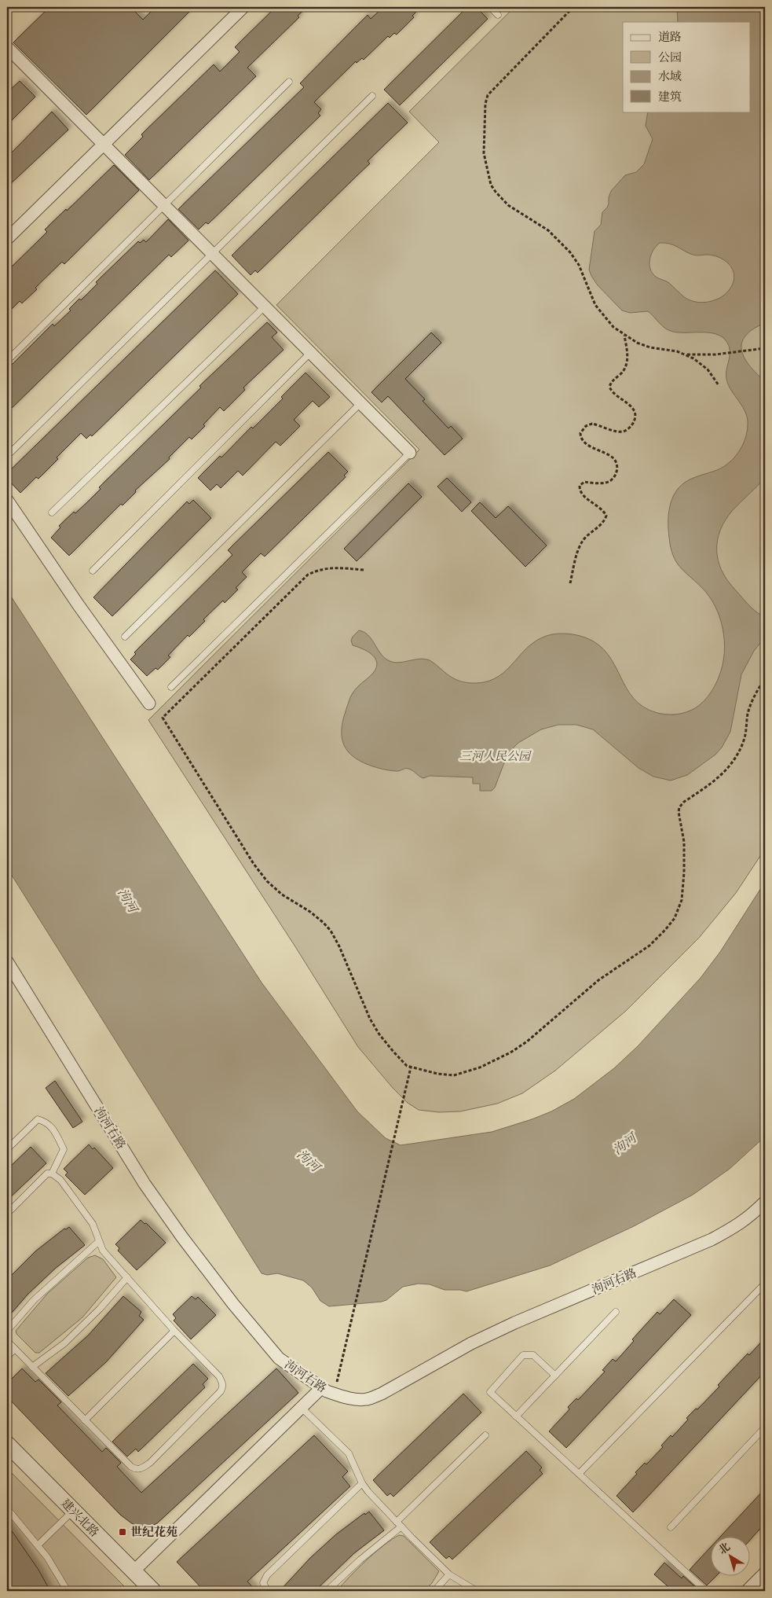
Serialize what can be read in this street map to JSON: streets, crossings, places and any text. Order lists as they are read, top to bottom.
{
  "streets": {
    "street": ["泃河右路", "建兴北路"]
  },
  "water": ["泃河"],
  "parks": ["三河人民公园"],
  "places": {
    "transit": ["世纪花苑"]
  },
  "legend": [
    "道路",
    "公园",
    "水域",
    "建筑"
  ],
  "north": "top left"
}
